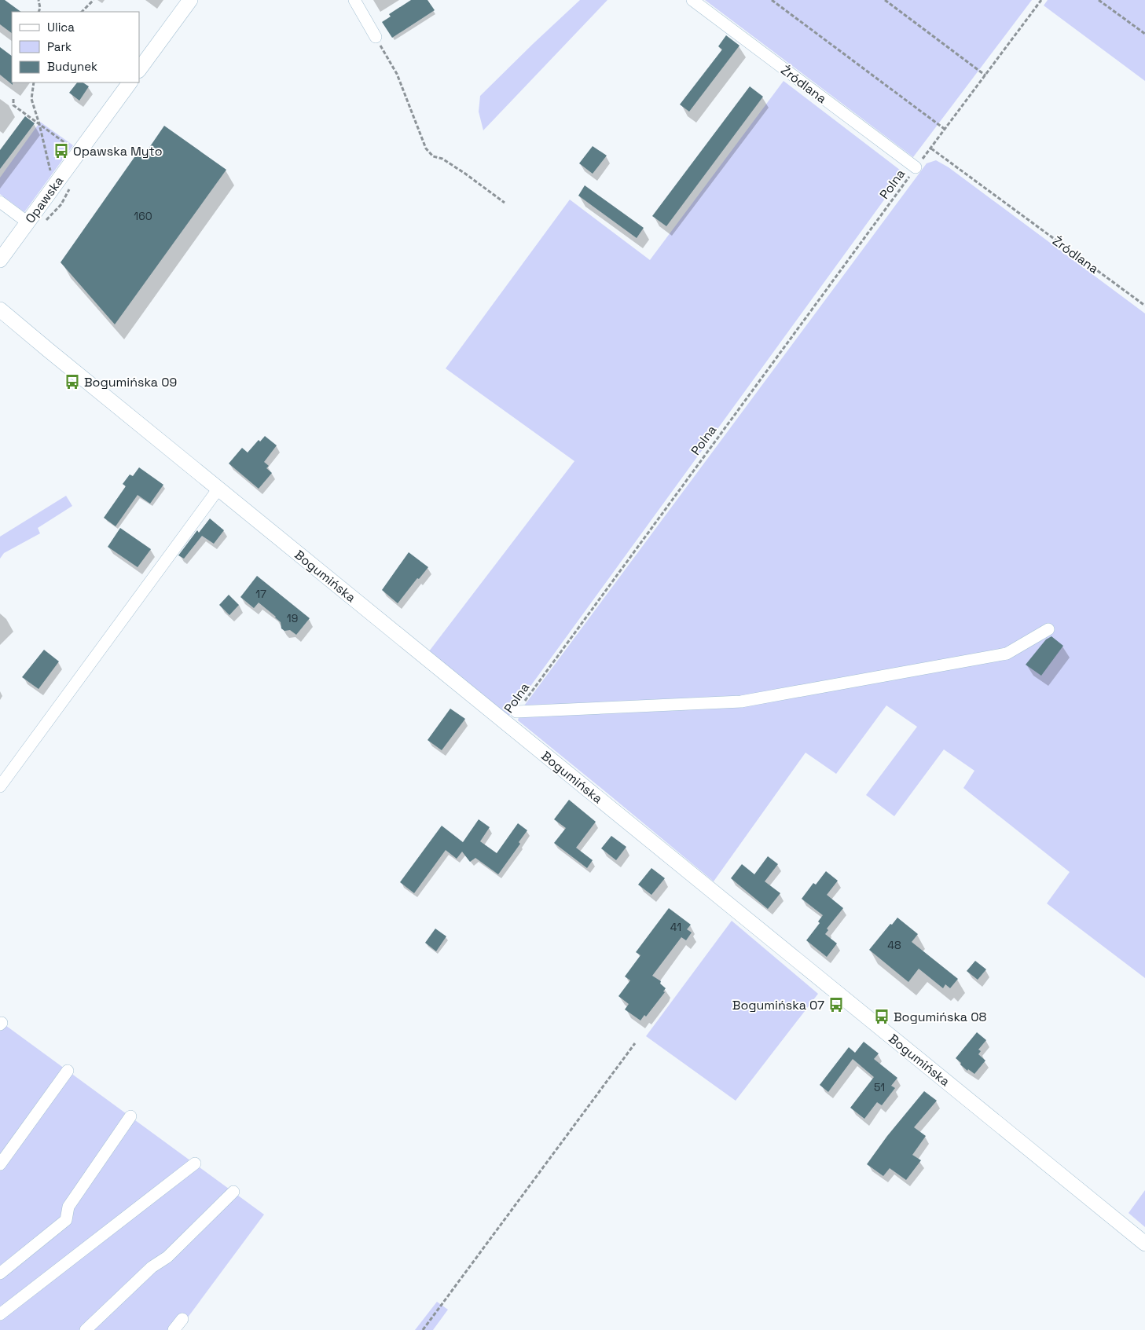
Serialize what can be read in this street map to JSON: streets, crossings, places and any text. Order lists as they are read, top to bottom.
{
  "streets": {
    "main road": ["Opawska", "Bogumińska"],
    "street": ["Źródlana"],
    "path": ["Polna"]
  },
  "crossings": [
    ["Źródlana", "Polna"]
  ],
  "places": {
    "bus stop": [
      "Opawska Myto",
      "Bogumińska 09",
      "Bogumińska 07",
      "Bogumińska 08"
    ]
  },
  "house_numbers": [
    "160",
    "17",
    "19",
    "41",
    "48",
    "51"
  ],
  "legend": ["Ulica", "Park", "Budynek"]
}
